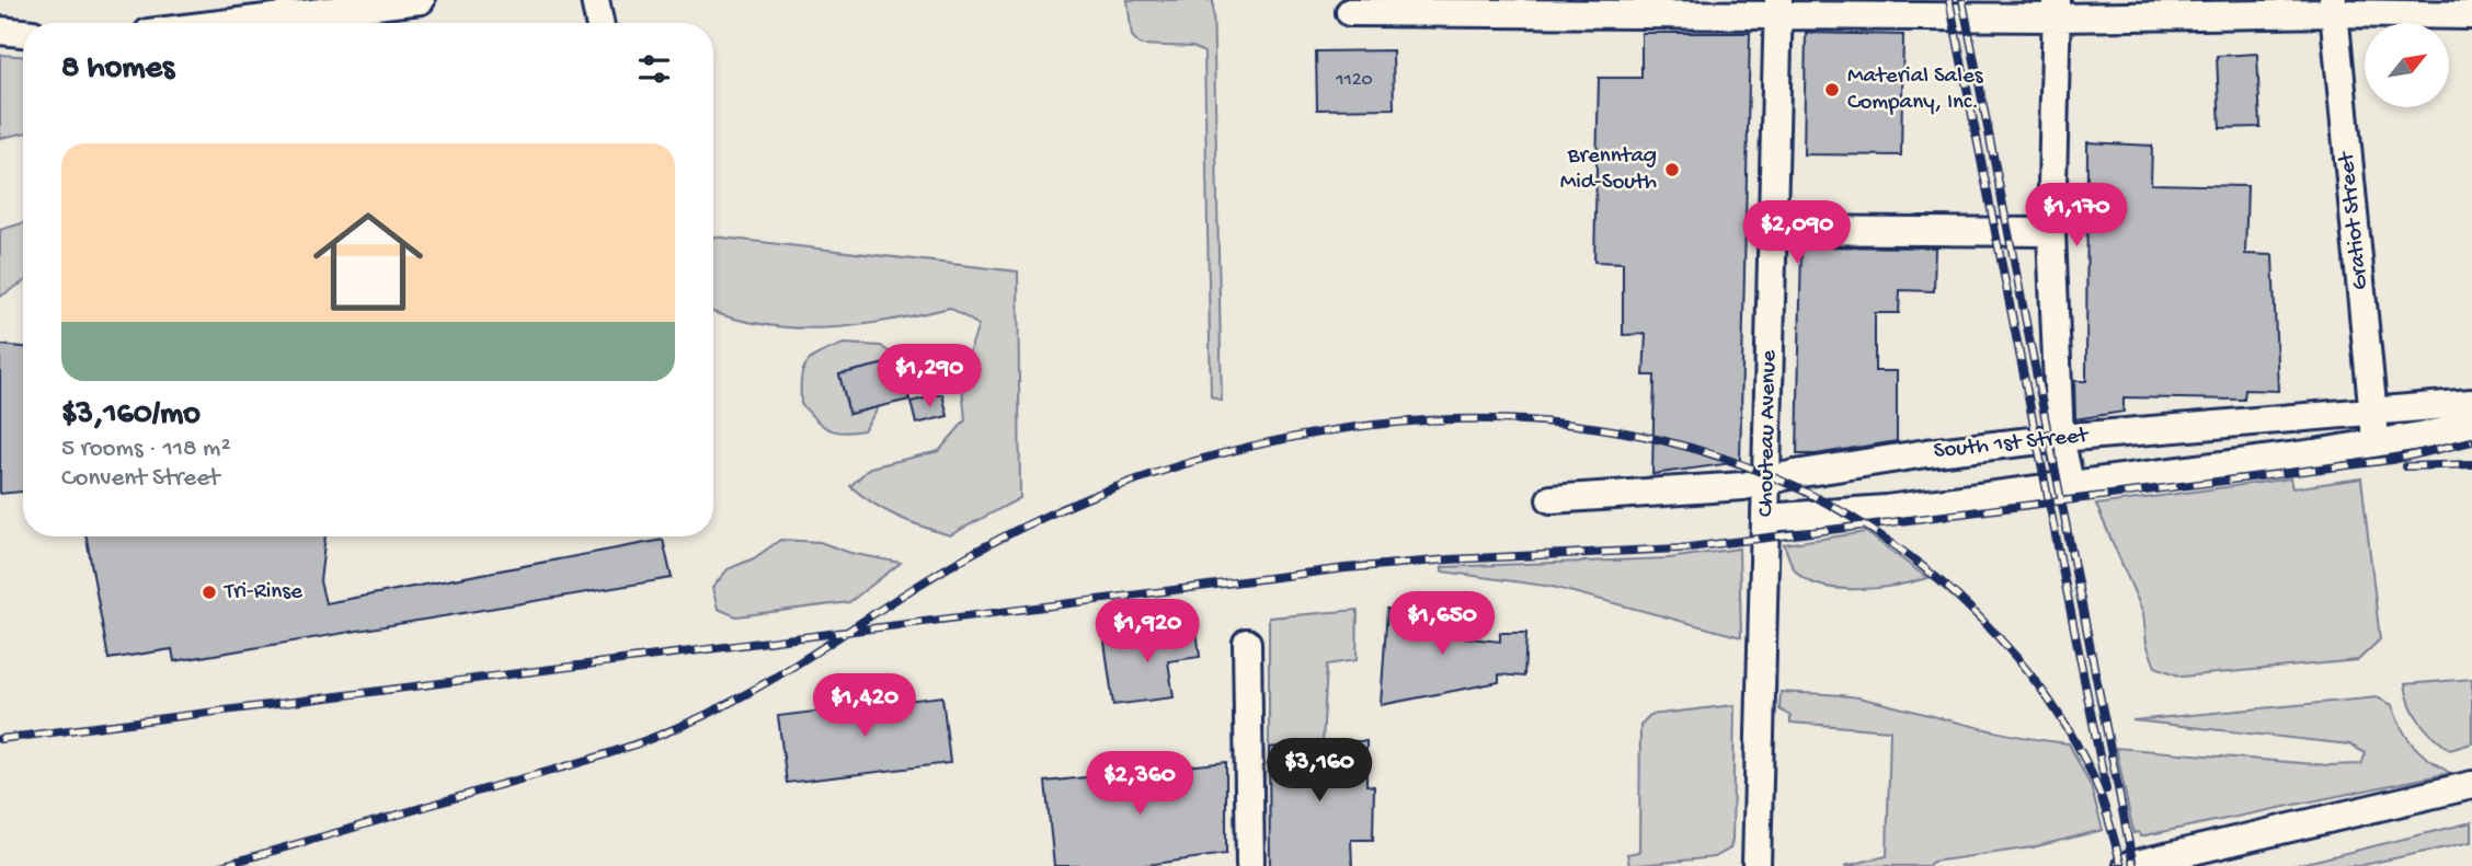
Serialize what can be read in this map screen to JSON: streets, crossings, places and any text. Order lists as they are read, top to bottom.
{
  "streets": {
    "street": ["Gratiot Street", "Chouteau Avenue", "South 1st Street"]
  },
  "crossings": [
    ["Gratiot Street", "South 1st Street"],
    ["Chouteau Avenue", "South 1st Street"]
  ],
  "places": ["Material Sales Company, Inc.", "Brenntag Mid-South", "Tri-Rinse"],
  "house_numbers": ["1120"],
  "north": "top right",
  "page": {
    "heading": "8 homes",
    "list": [
      {
        "name": "$3,160/mo",
        "note": "5 rooms · 118 m² · Convent Street"
      }
    ],
    "price": [
      "$1,170",
      "$2,090",
      "$1,290",
      "$1,650",
      "$1,920",
      "$1,420",
      "$3,160",
      "$2,360"
    ]
  }
}
